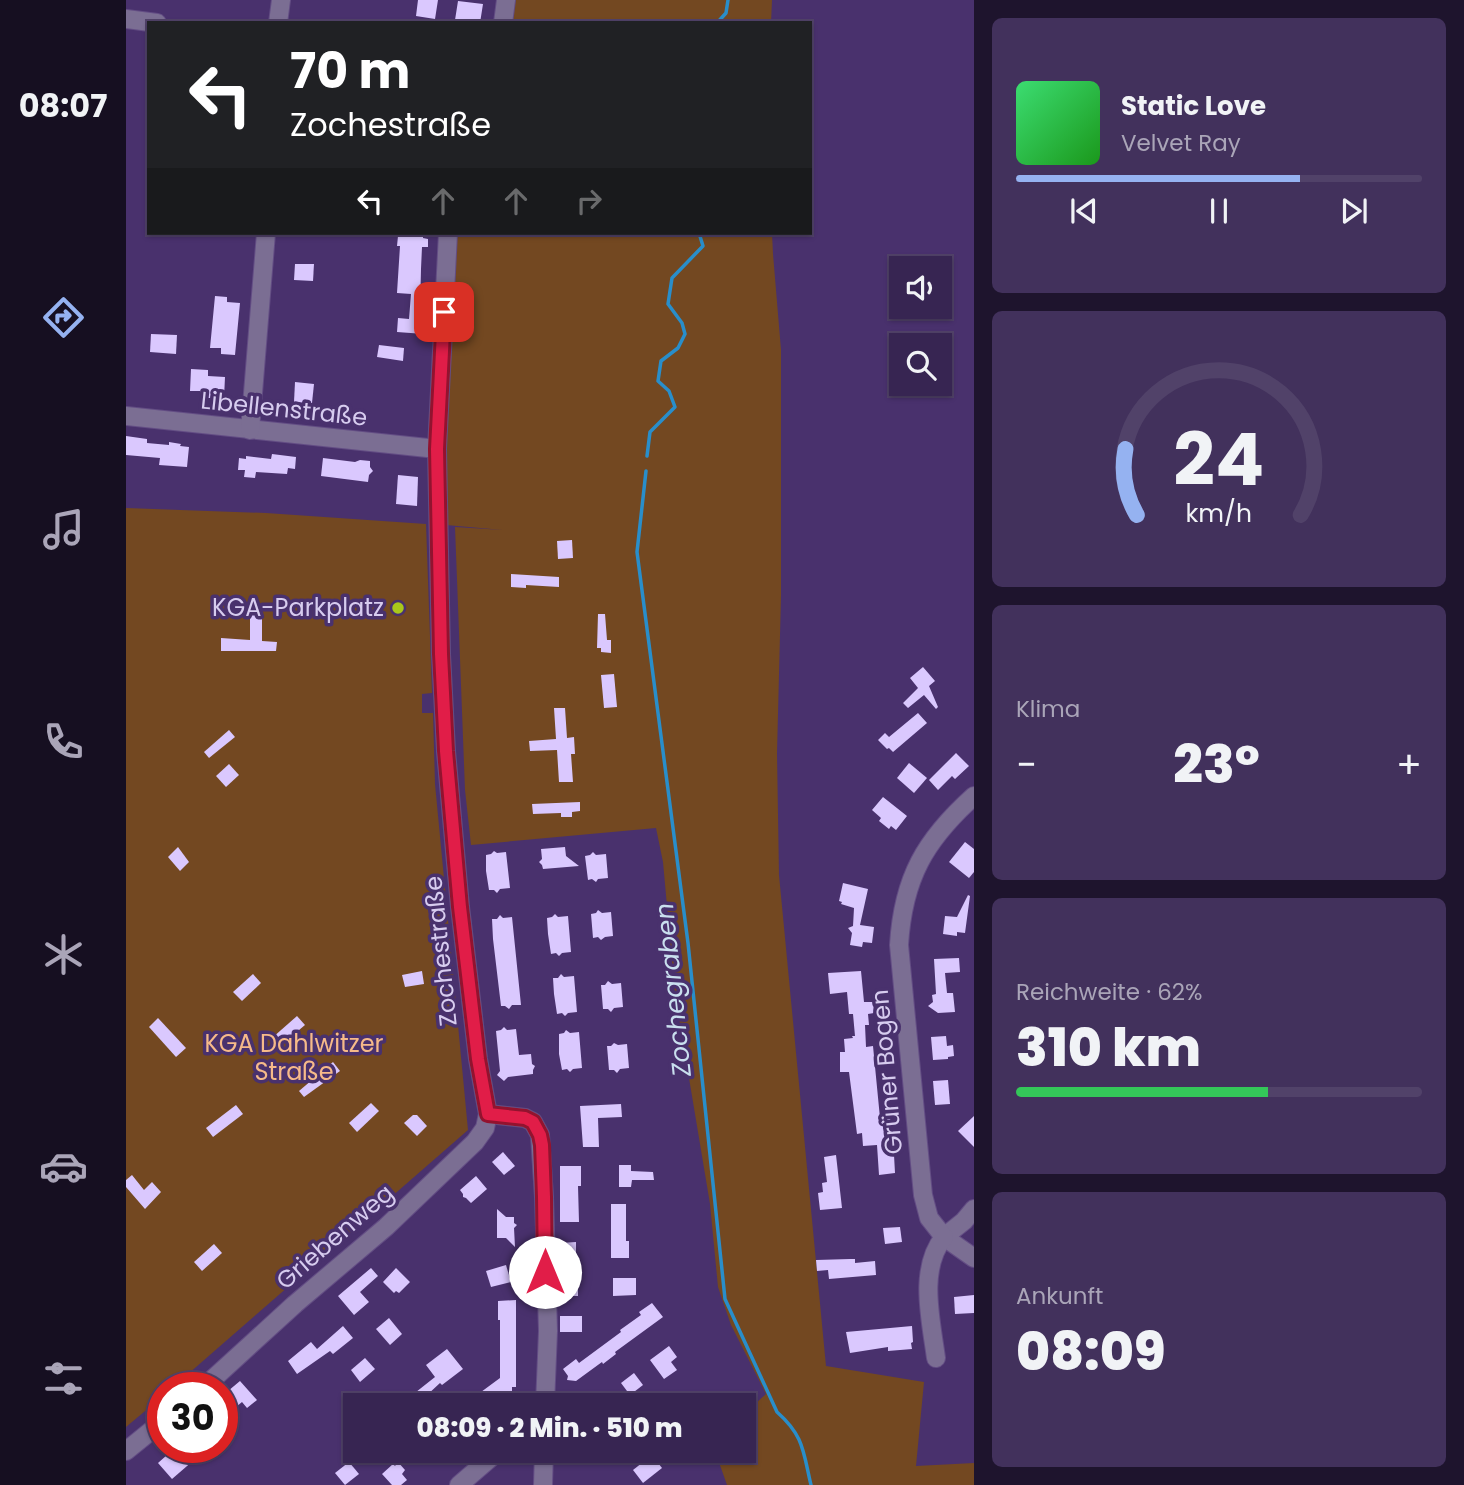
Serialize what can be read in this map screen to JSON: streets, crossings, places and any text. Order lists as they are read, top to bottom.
{
  "streets": {
    "street": [
      "Libellenstraße",
      "Zochestraße",
      "Grüner Bogen",
      "Griebenweg"
    ]
  },
  "crossings": [
    ["Libellenstraße", "Zochestraße"],
    ["Zochestraße", "Griebenweg"]
  ],
  "water": ["Zochegraben"],
  "parks": ["KGA Dahlwitzer Straße"],
  "places": ["KGA-Parkplatz"],
  "page": {
    "tabs": "08:07",
    "turn": ["70 m", "Zochestraße"],
    "song": ["Static Love", "Velvet Ray"],
    "tile": [
      "Klima",
      ["Reichweite · 62%", "310 km"],
      ["Ankunft", "08:09"]
    ],
    "heat": ["−", "23°", "+"],
    "limit": "30",
    "trip": "08:09 · 2 Min. · 510 m",
    "gauge": ["24", "km/h"]
  }
}
